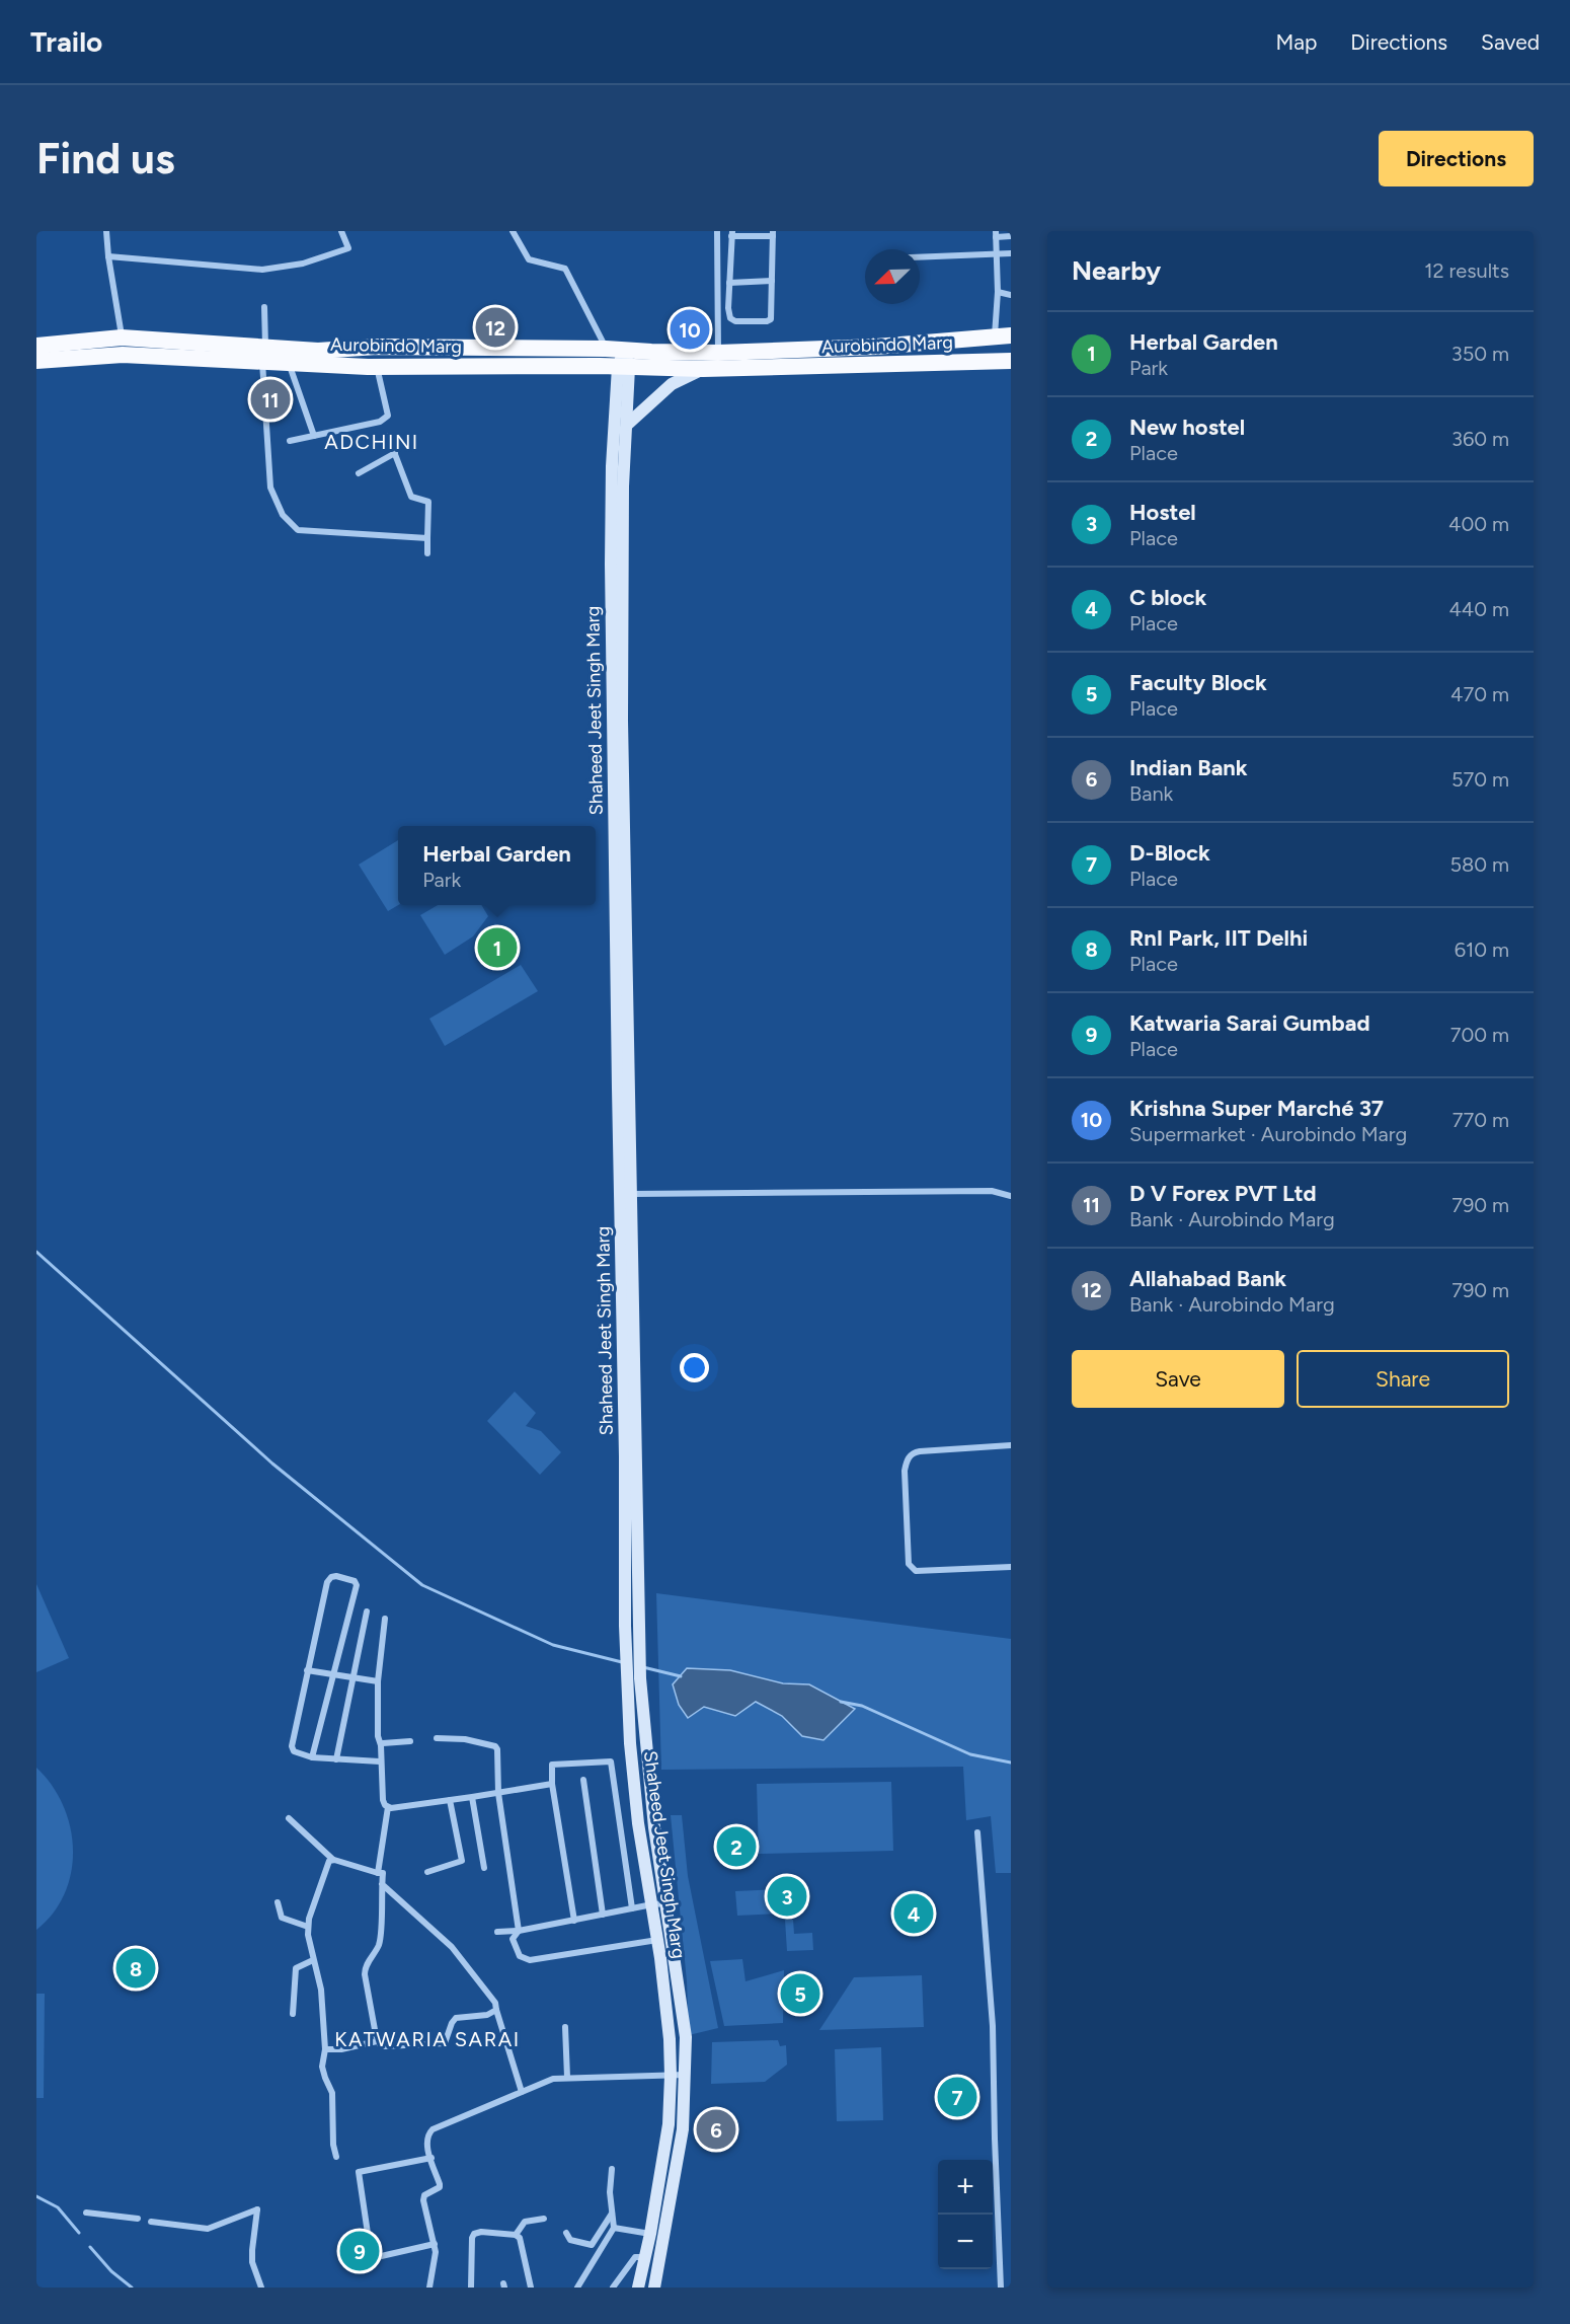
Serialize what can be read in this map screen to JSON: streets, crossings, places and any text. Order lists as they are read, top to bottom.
{
  "streets": {
    "highway": ["Aurobindo Marg"],
    "main road": ["Shaheed Jeet Singh Marg"]
  },
  "crossings": [
    ["Aurobindo Marg", "Shaheed Jeet Singh Marg"]
  ],
  "districts": ["ADCHINI", "KATWARIA SARAI"],
  "north": "bottom left",
  "page": {
    "header": "Trailo",
    "nav": ["Map", "Directions", "Saved"],
    "buttons": [
      "Directions",
      ["Save", "Share"]
    ],
    "title": "Find us",
    "heading": ["Nearby", "12 results"],
    "pins": [
      "12",
      "10",
      "11",
      "1",
      "2",
      "3",
      "4",
      "8",
      "5",
      "7",
      "6",
      "9"
    ],
    "list": [
      {
        "mark": "1",
        "name": "Herbal Garden",
        "note": "Park",
        "value": "350 m"
      },
      {
        "mark": "2",
        "name": "New hostel",
        "note": "Place",
        "value": "360 m"
      },
      {
        "mark": "3",
        "name": "Hostel",
        "note": "Place",
        "value": "400 m"
      },
      {
        "mark": "4",
        "name": "C block",
        "note": "Place",
        "value": "440 m"
      },
      {
        "mark": "5",
        "name": "Faculty Block",
        "note": "Place",
        "value": "470 m"
      },
      {
        "mark": "6",
        "name": "Indian Bank",
        "note": "Bank",
        "value": "570 m"
      },
      {
        "mark": "7",
        "name": "D-Block",
        "note": "Place",
        "value": "580 m"
      },
      {
        "mark": "8",
        "name": "RnI Park, IIT Delhi",
        "note": "Place",
        "value": "610 m"
      },
      {
        "mark": "9",
        "name": "Katwaria Sarai Gumbad",
        "note": "Place",
        "value": "700 m"
      },
      {
        "mark": "10",
        "name": "Krishna Super Marché 37",
        "note": "Supermarket · Aurobindo Marg",
        "value": "770 m"
      },
      {
        "mark": "11",
        "name": "D V Forex PVT Ltd",
        "note": "Bank · Aurobindo Marg",
        "value": "790 m"
      },
      {
        "mark": "12",
        "name": "Allahabad Bank",
        "note": "Bank · Aurobindo Marg",
        "value": "790 m"
      }
    ],
    "popup": ["Herbal Garden", "Park"],
    "map_buttons": ["+", "−"]
  }
}
